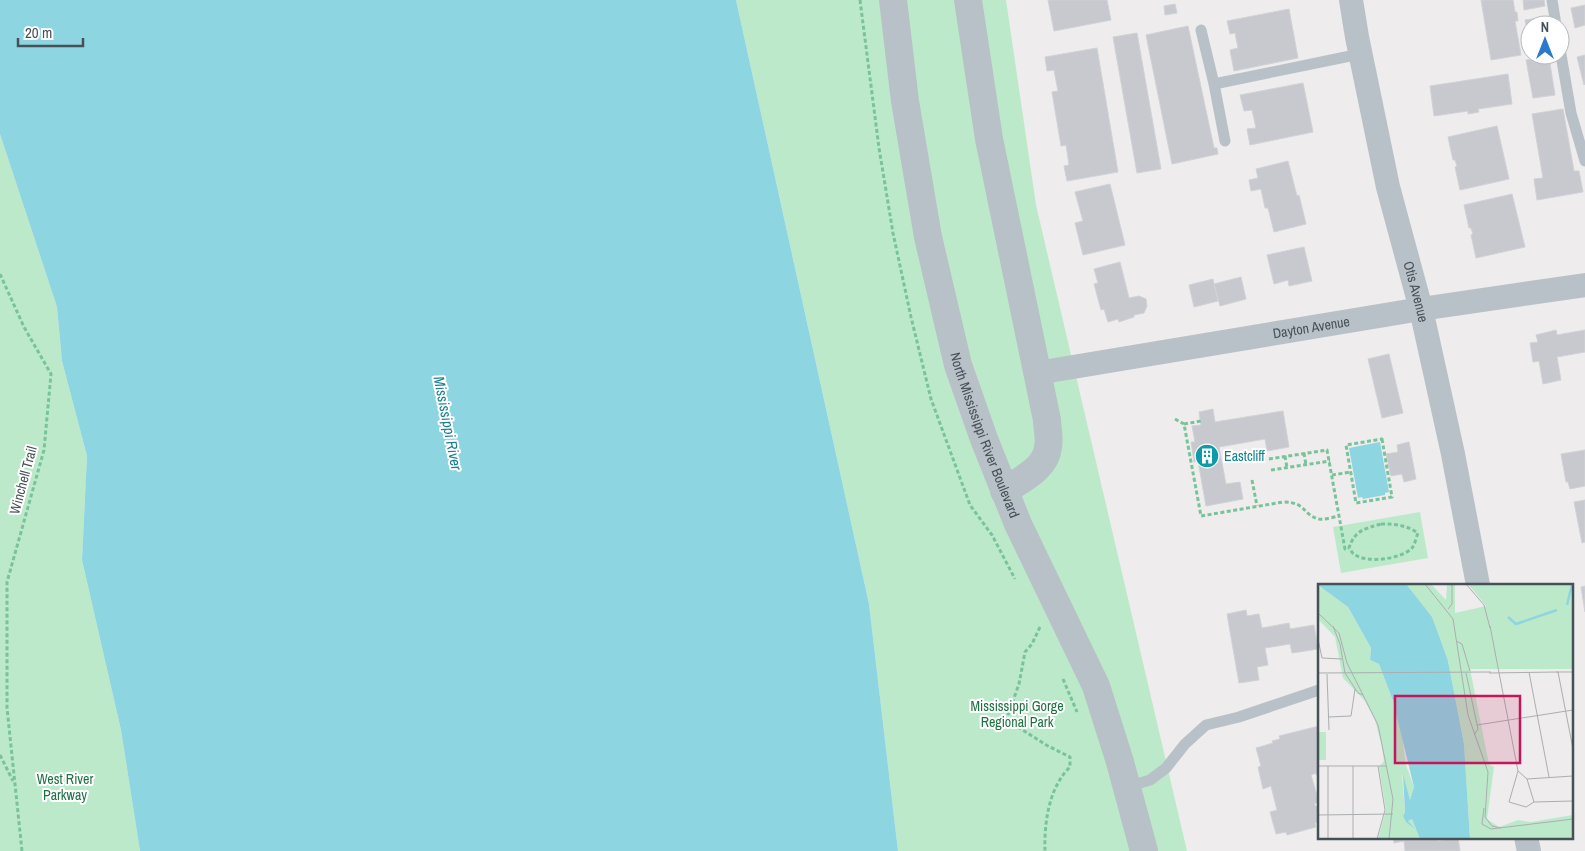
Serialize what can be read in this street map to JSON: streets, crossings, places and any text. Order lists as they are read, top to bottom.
{
  "streets": {
    "street": ["Otis Avenue", "Dayton Avenue", "North Mississippi River Boulevard"],
    "path": ["Winchell Trail"]
  },
  "crossings": [
    ["Otis Avenue", "Dayton Avenue"]
  ],
  "water": ["Mississippi River"],
  "parks": ["Mississippi Gorge Regional Park", "West River Parkway"],
  "places": {
    "building": ["Eastcliff"]
  },
  "scale_bar": "20 m",
  "north": "top"
}
